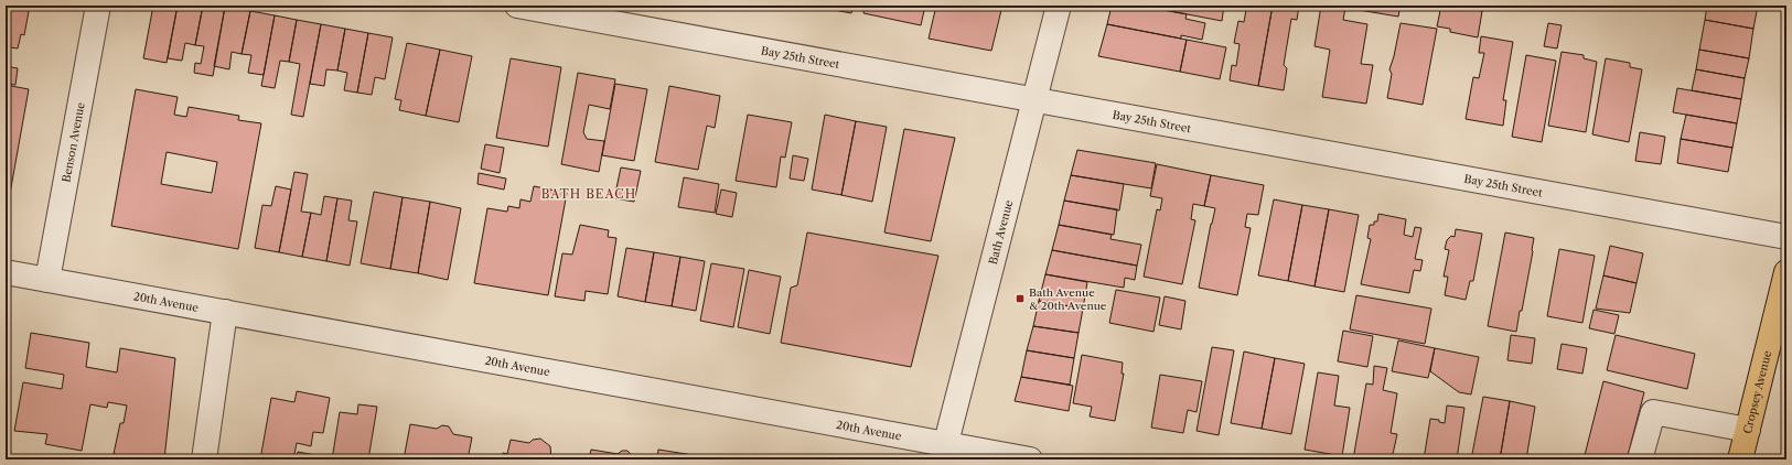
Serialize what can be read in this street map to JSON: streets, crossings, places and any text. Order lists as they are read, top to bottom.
{
  "streets": {
    "main road": ["Cropsey Avenue"],
    "street": [
      "Bay 25th Street",
      "Benson Avenue",
      "Bath Avenue",
      "20th Avenue"
    ]
  },
  "crossings": [
    ["Bay 25th Street", "Bath Avenue"],
    ["Benson Avenue", "20th Avenue"],
    ["Bath Avenue", "20th Avenue"]
  ],
  "districts": ["BATH BEACH"],
  "places": {
    "transit": ["Bath Avenue & 20th Avenue"]
  }
}
